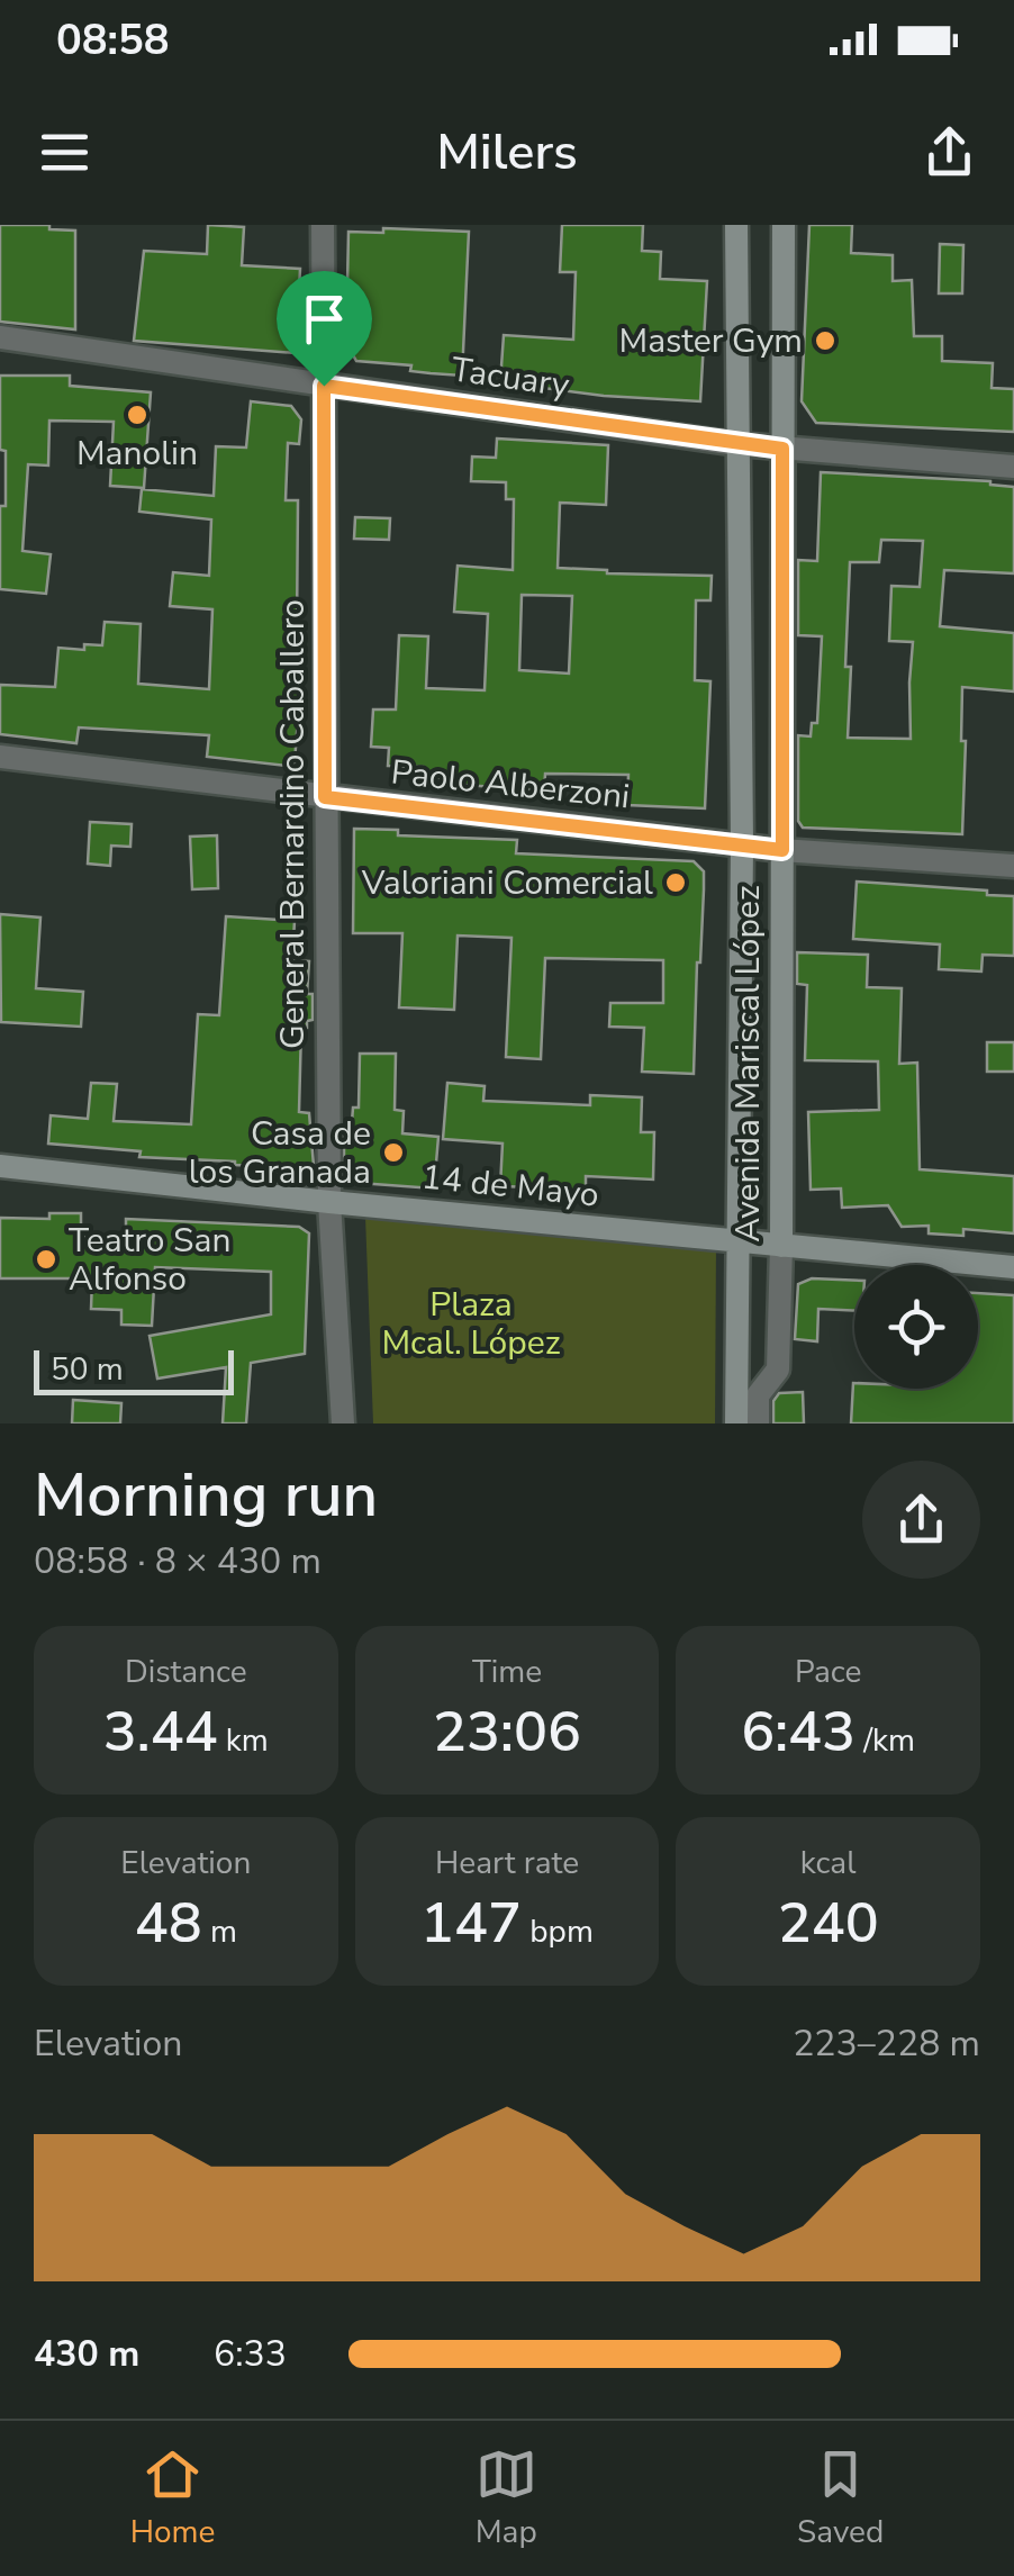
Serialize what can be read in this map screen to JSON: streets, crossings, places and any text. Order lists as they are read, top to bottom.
{
  "streets": {
    "main road": ["Avenida Mariscal López", "14 de Mayo"],
    "street": ["Tacuary", "Paolo Alberzoni", "General Bernardino Caballero"]
  },
  "crossings": [
    ["Tacuary", "General Bernardino Caballero"],
    ["Tacuary", "Avenida Mariscal López"],
    ["Paolo Alberzoni", "General Bernardino Caballero"],
    ["Paolo Alberzoni", "Avenida Mariscal López"],
    ["General Bernardino Caballero", "14 de Mayo"],
    ["Avenida Mariscal López", "14 de Mayo"]
  ],
  "parks": ["Plaza Mcal. López"],
  "places": [
    "Master Gym",
    "Manolin",
    "Valoriani Comercial",
    "Casa de los Granada",
    "Teatro San Alfonso"
  ],
  "scale_bar": "50 m",
  "page": {
    "status": "08:58",
    "header": "Milers",
    "scale": "50 m",
    "heading": ["Morning run", "08:58 · 8 × 430 m"],
    "stats": [
      ["Distance", "3.44 km"],
      ["Time", "23:06"],
      ["Pace", "6:43 /km"],
      ["Elevation", "48 m"],
      ["Heart rate", "147 bpm"],
      ["kcal", "240"]
    ],
    "chart": ["Elevation", "223–228 m"],
    "list": [
      {
        "name": "430 m",
        "note": "6:33"
      }
    ],
    "tabs": ["Home", "Map", "Saved"]
  }
}
